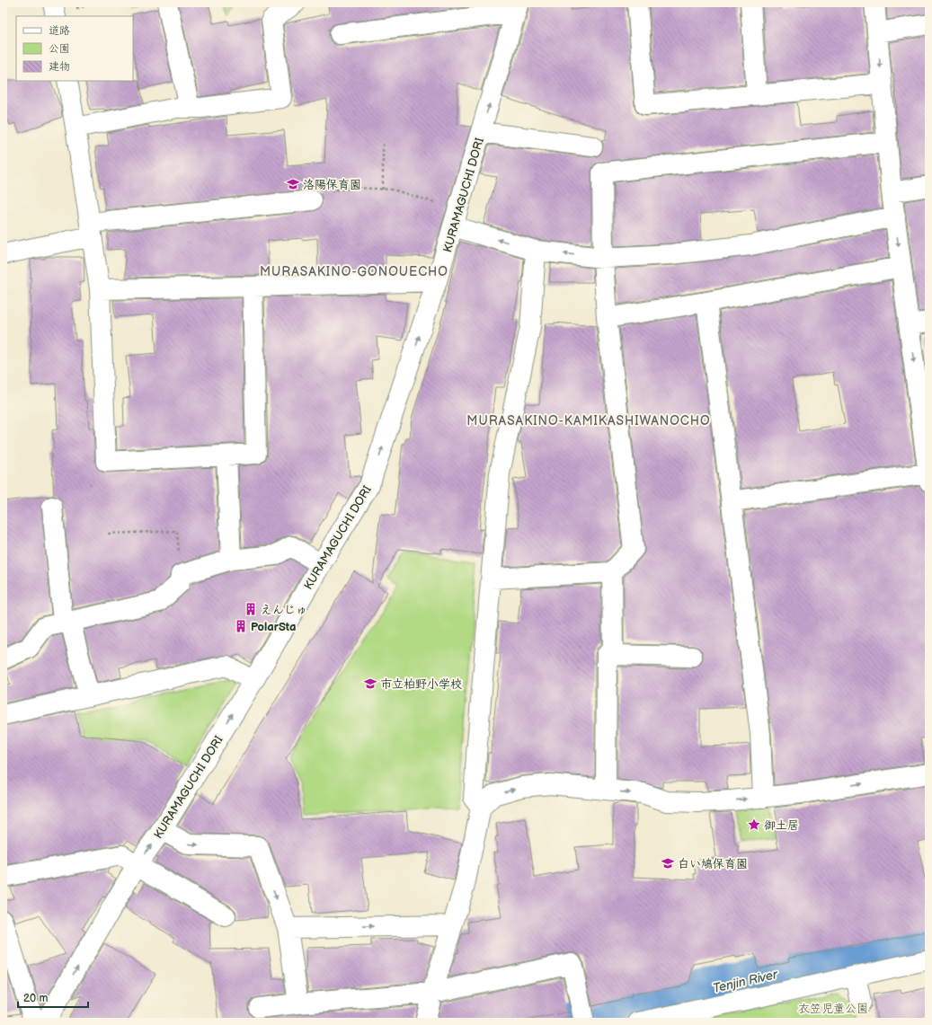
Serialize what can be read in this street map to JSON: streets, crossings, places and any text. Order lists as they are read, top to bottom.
{
  "streets": {
    "street": ["KURAMAGUCHI DORI"]
  },
  "districts": ["MURASAKINO-GONOUECHO", "MURASAKINO-KAMIKASHIWANOCHO"],
  "water": ["Tenjin River"],
  "parks": ["衣笠児童公園"],
  "places": {
    "school or university": ["洛陽保育園", "市立柏野小学校", "白い鳩保育園"],
    "building": ["えんじゅ", "PolarSta"],
    "place": ["御土居"]
  },
  "legend": ["道路", "公園", "建物"],
  "scale_bar": "20 m"
}
